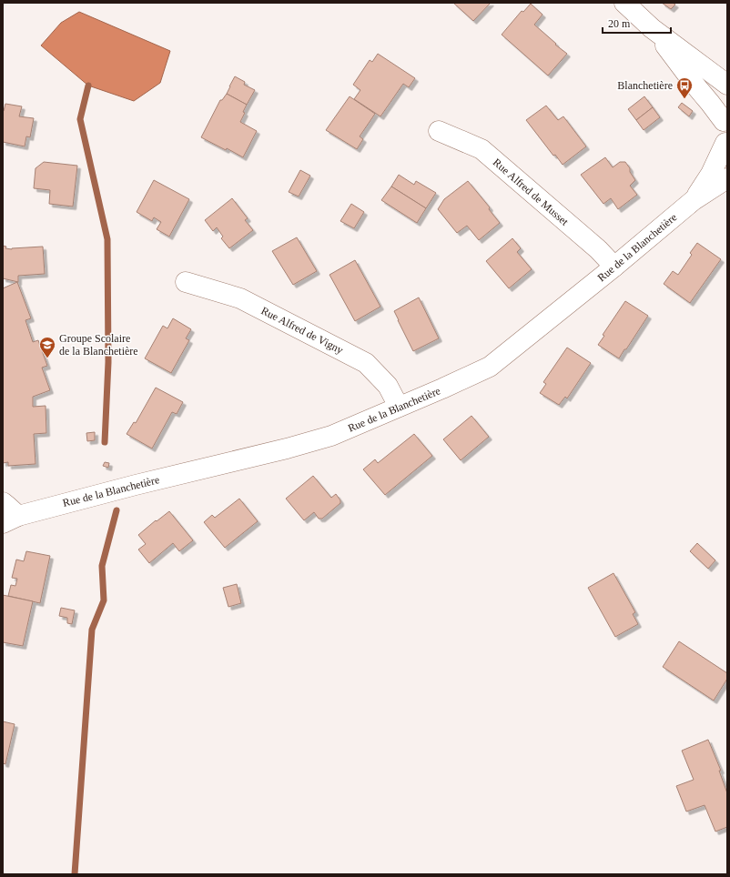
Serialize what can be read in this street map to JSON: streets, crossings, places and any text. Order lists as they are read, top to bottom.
{
  "streets": {
    "street": ["Rue Alfred de Musset", "Rue de la Blanchetière", "Rue Alfred de Vigny"]
  },
  "crossings": [
    ["Rue Alfred de Musset", "Rue de la Blanchetière"],
    ["Rue de la Blanchetière", "Rue Alfred de Vigny"]
  ],
  "places": {
    "bus stop": ["Blanchetière"],
    "school or university": ["Groupe Scolaire de la Blanchetière"]
  },
  "scale_bar": "20 m"
}
